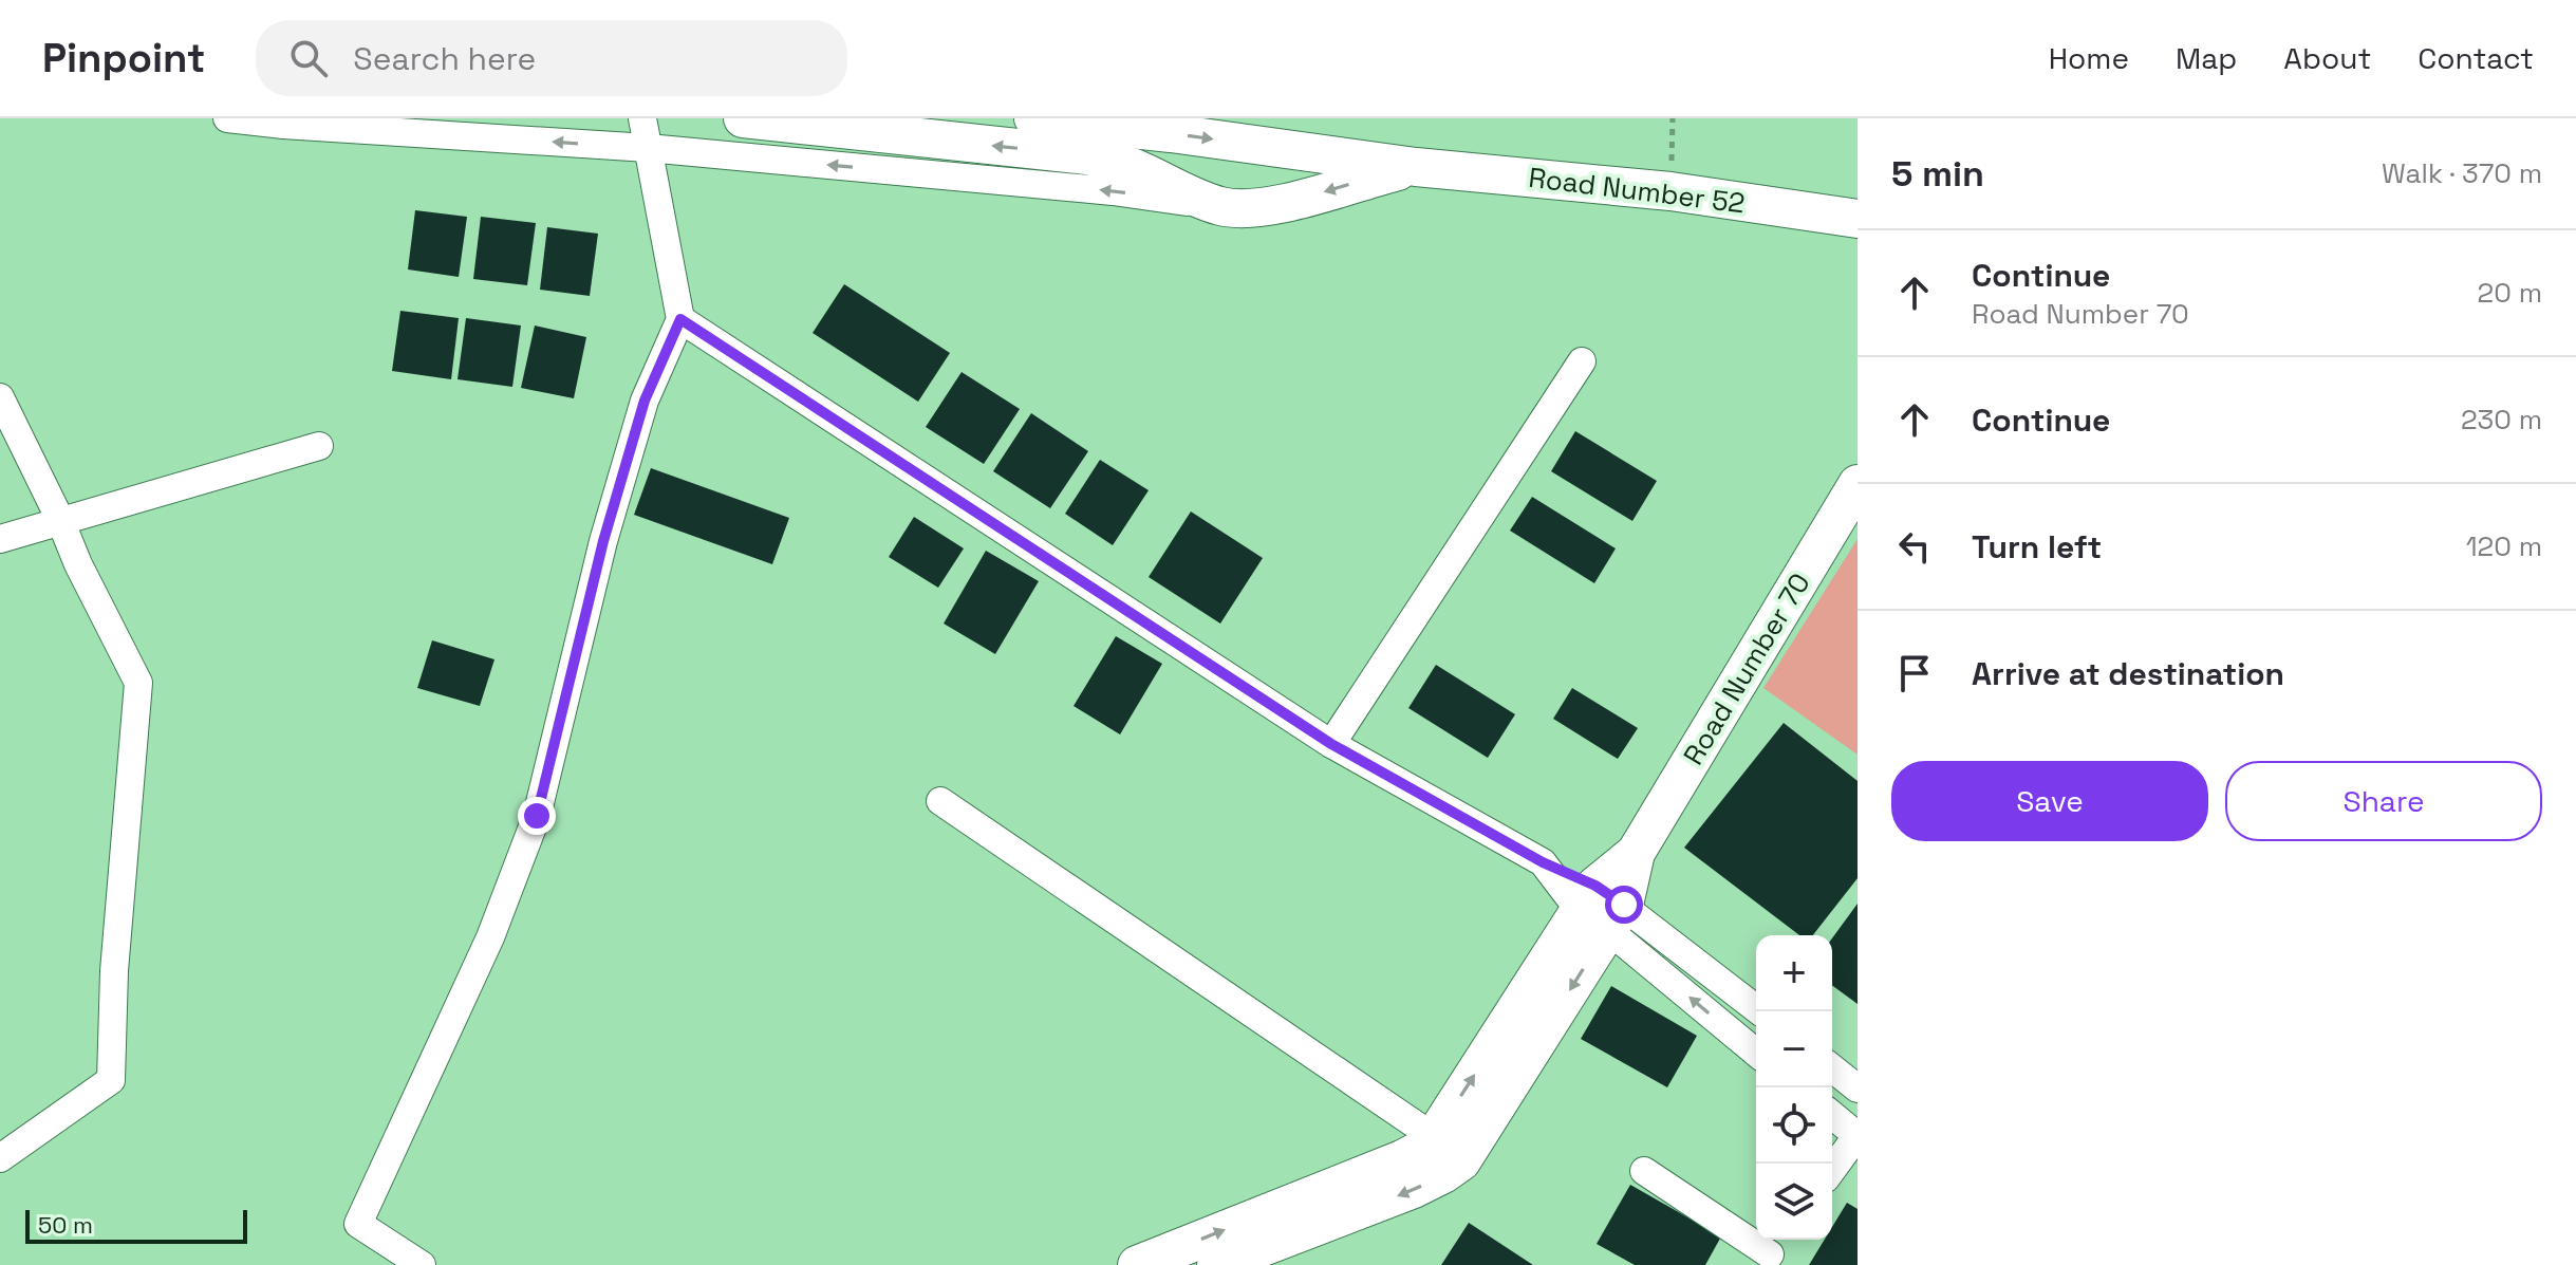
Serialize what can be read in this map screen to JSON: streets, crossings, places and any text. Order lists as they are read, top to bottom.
{
  "streets": {
    "main road": ["Road Number 52", "Road Number 70"]
  },
  "scale_bar": "50 m",
  "page": {
    "header": "Pinpoint",
    "search": "Search here",
    "nav": [
      "Home",
      "Map",
      "About",
      "Contact"
    ],
    "heading": ["5 min", "Walk · 370 m"],
    "list": [
      ["Continue", "Road Number 70", "20 m"],
      ["Continue", "230 m"],
      ["Turn left", "120 m"],
      "Arrive at destination"
    ],
    "buttons": ["Save", "Share"],
    "map_buttons": ["+", "−"],
    "scale": "50 m"
  }
}
